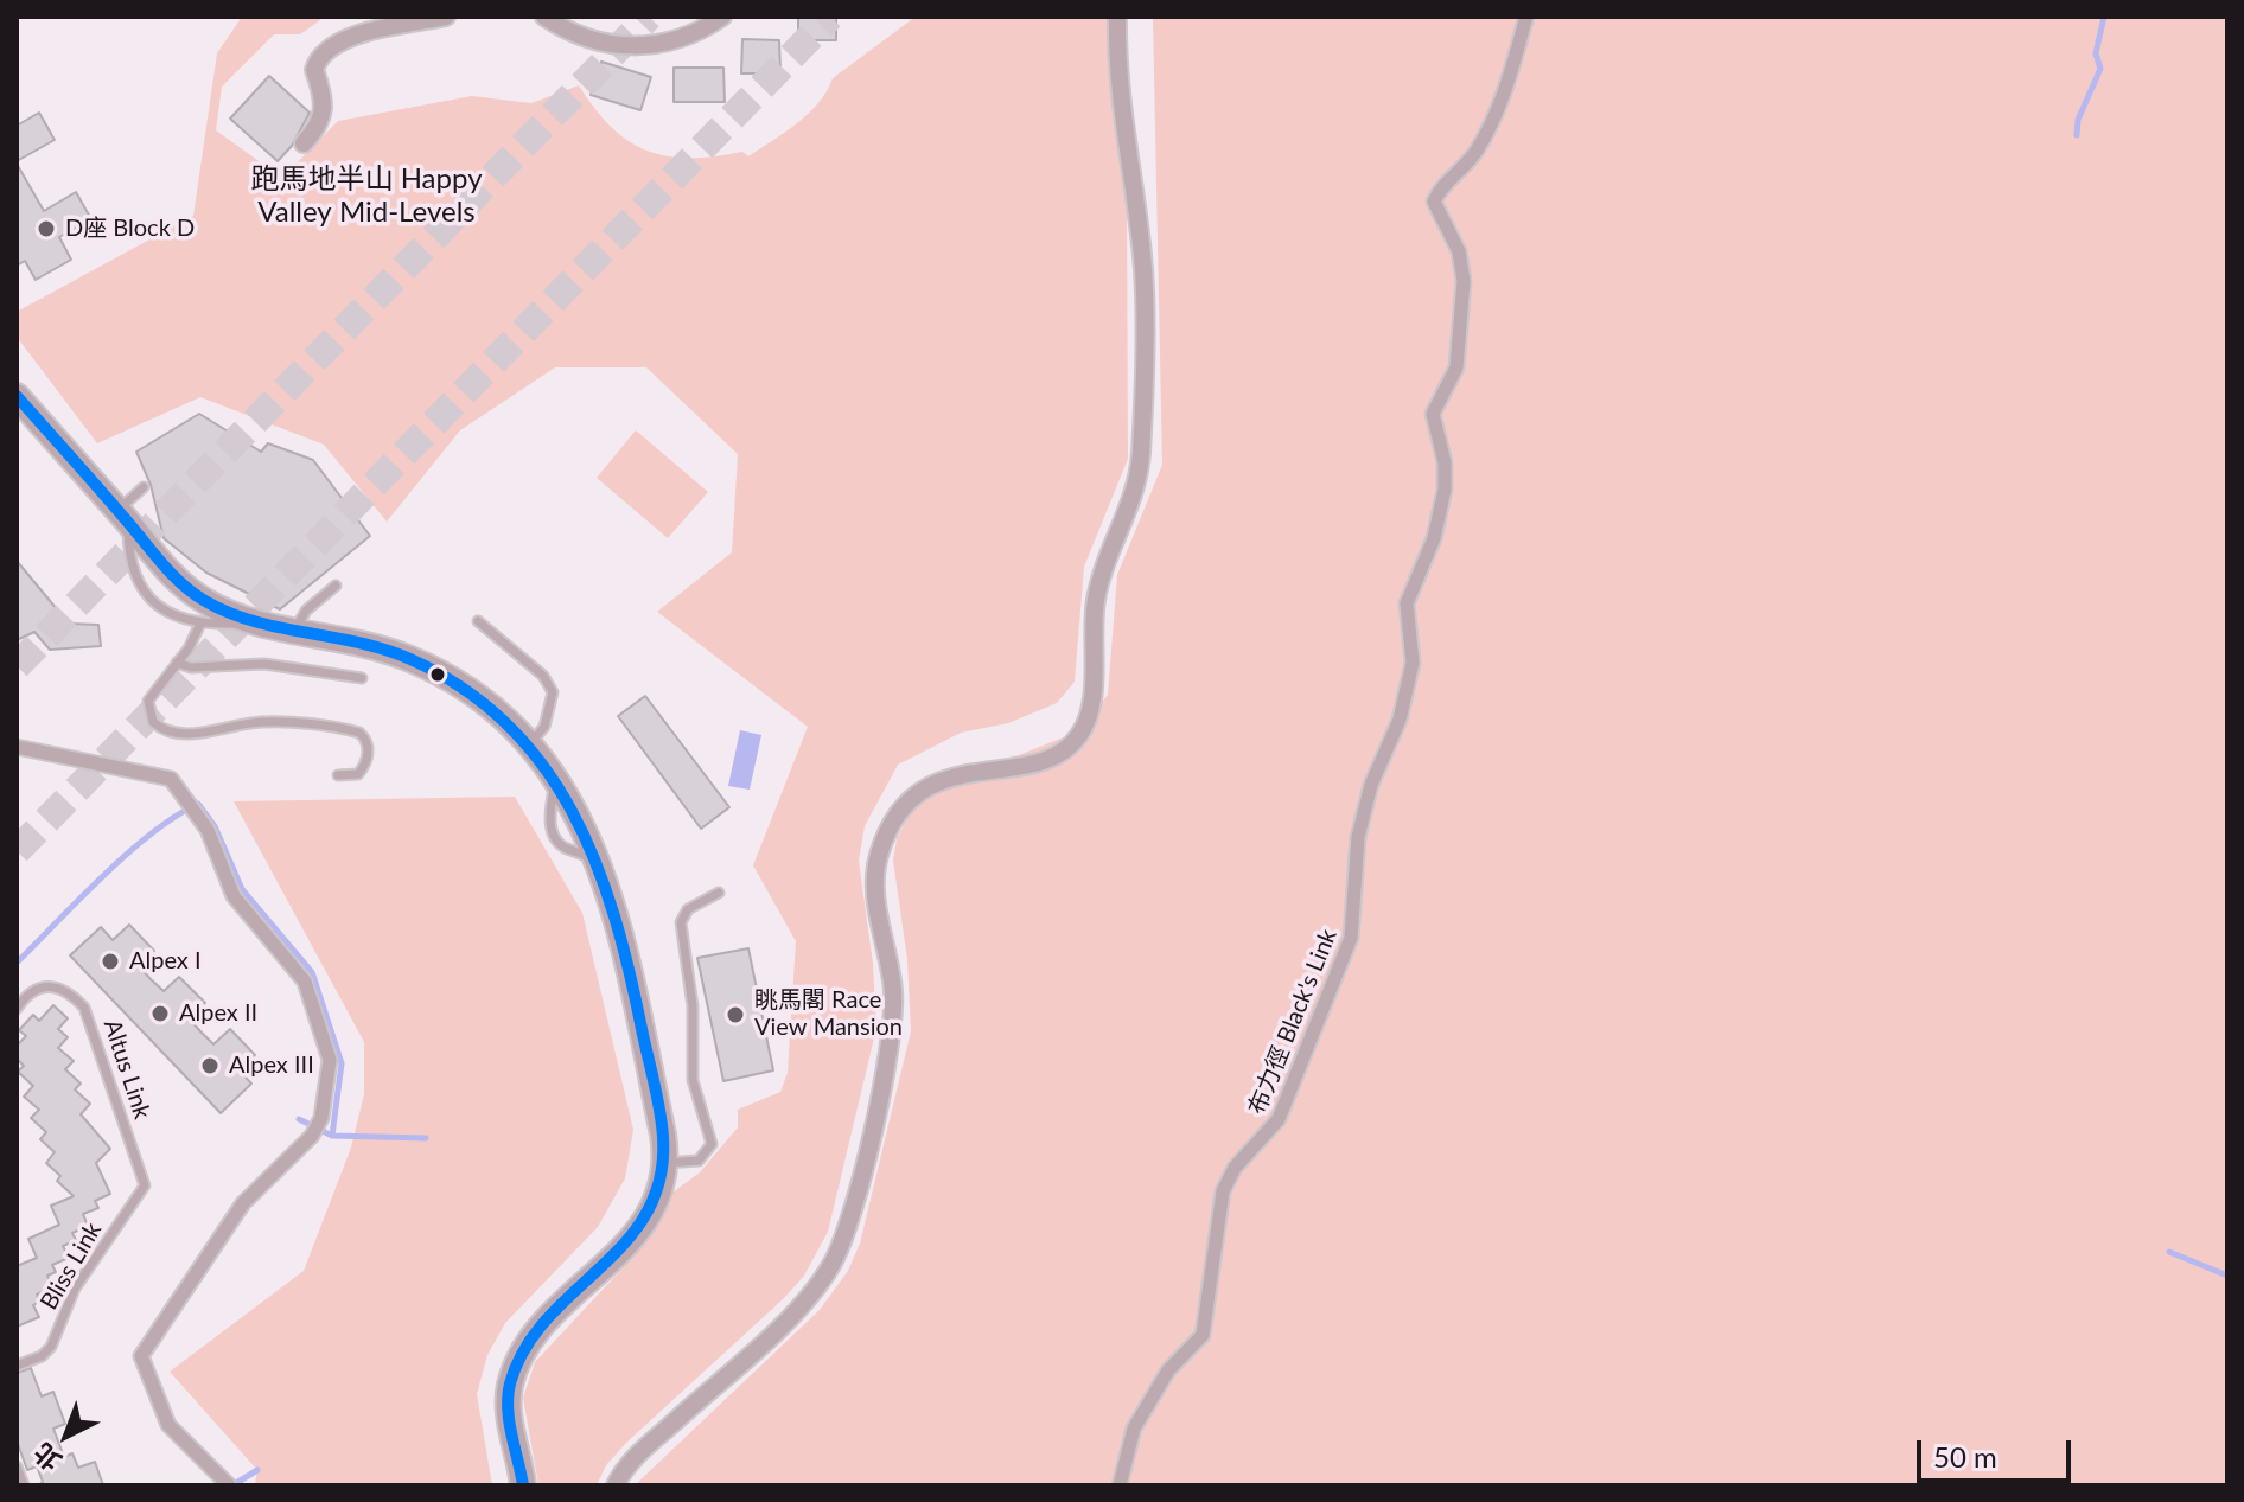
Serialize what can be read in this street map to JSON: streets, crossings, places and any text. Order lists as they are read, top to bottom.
{
  "streets": {
    "street": ["布力徑 Black's Link"],
    "lane": ["Altus Link", "Bliss Link"]
  },
  "crossings": [
    ["Altus Link", "Bliss Link"]
  ],
  "districts": ["跑馬地半山 Happy Valley Mid-Levels"],
  "places": [
    "D座 Block D",
    "Alpex I",
    "Alpex II",
    "眺馬閣 Race View Mansion",
    "Alpex III"
  ],
  "scale_bar": "50 m",
  "north": "bottom left"
}
